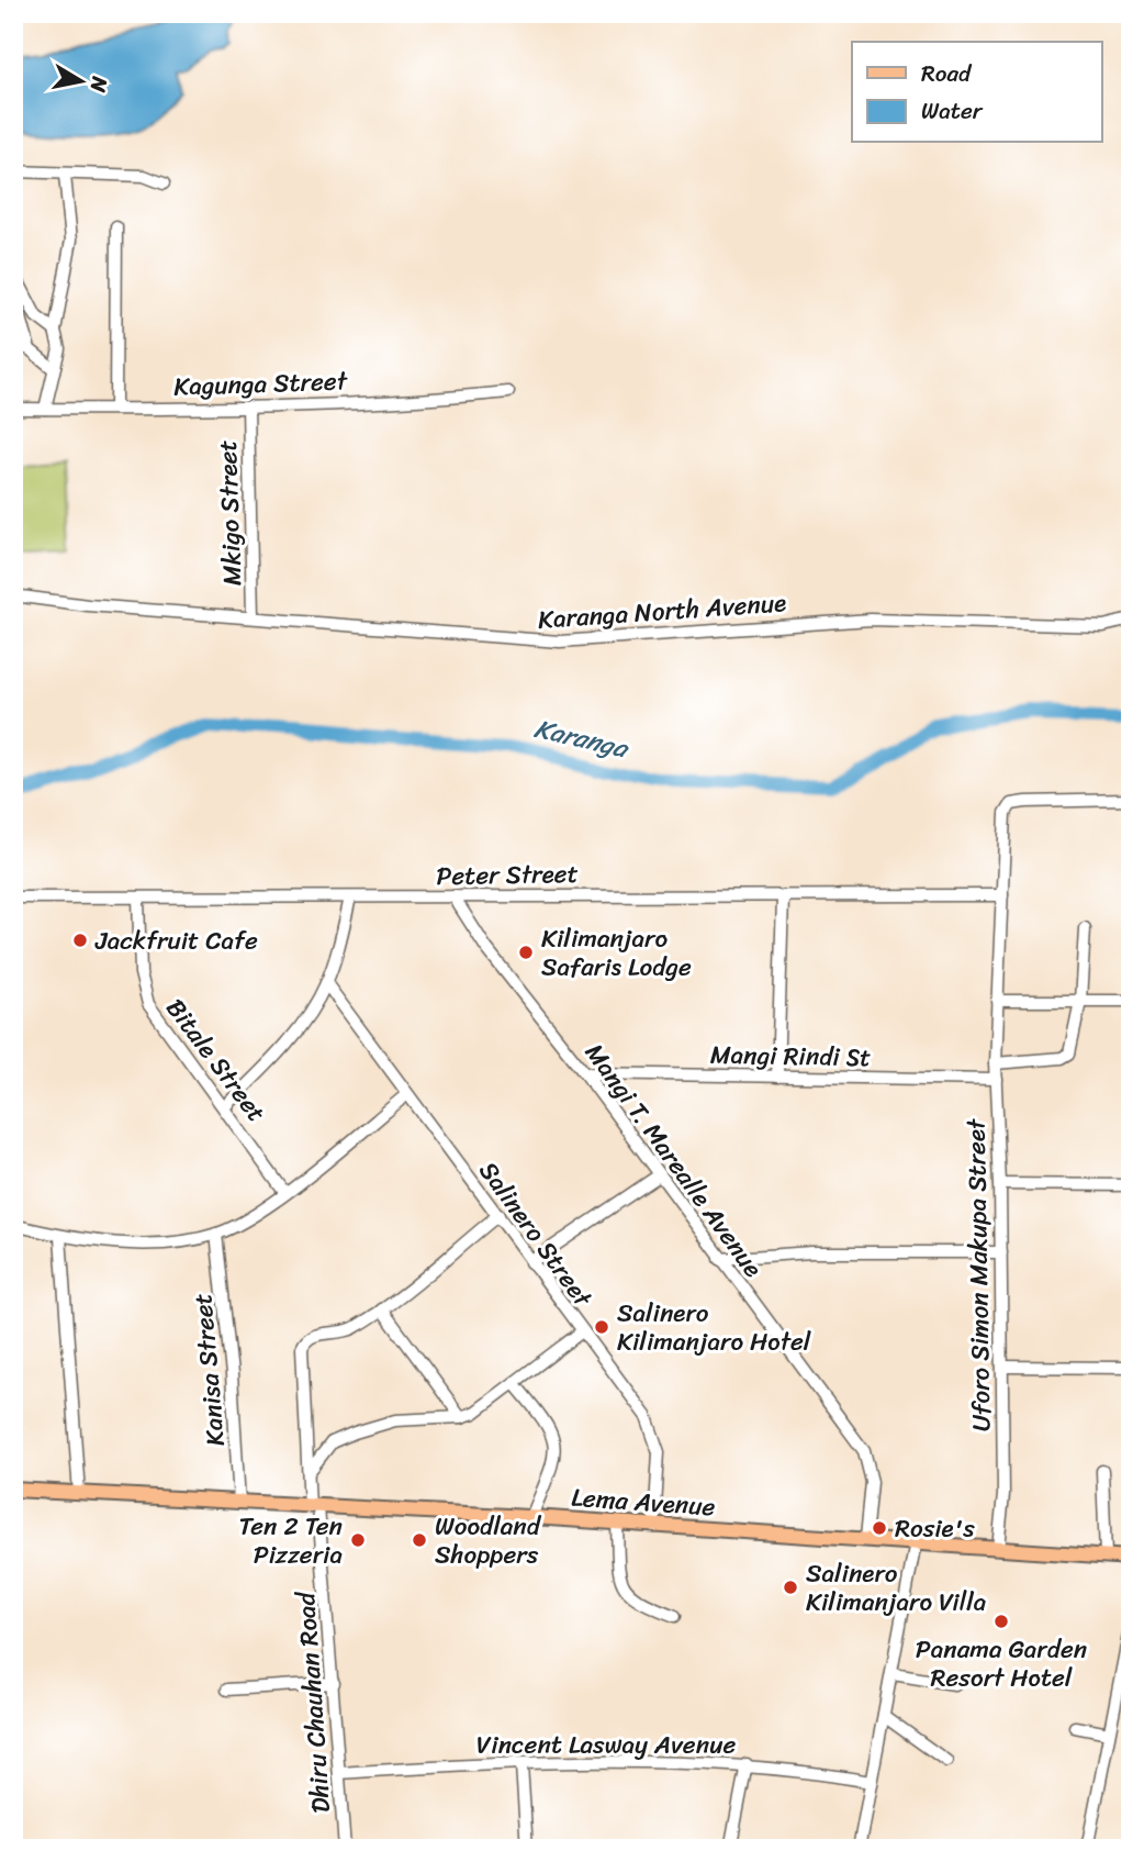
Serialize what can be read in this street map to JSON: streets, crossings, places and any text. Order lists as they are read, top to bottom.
{
  "streets": {
    "main road": ["Lema Avenue"],
    "street": [
      "Kagunga Street",
      "Mkigo Street",
      "Karanga North Avenue",
      "Peter Street",
      "Mangi Rindi St",
      "Bitale Street",
      "Mangi T. Marealle Avenue",
      "Salinero Street",
      "Uforo Simon Makupa Street",
      "Kanisa Street",
      "Dhiru Chauhan Road",
      "Vincent Lasway Avenue"
    ]
  },
  "crossings": [
    ["Kagunga Street", "Mkigo Street"],
    ["Mkigo Street", "Karanga North Avenue"],
    ["Peter Street", "Bitale Street"],
    ["Peter Street", "Mangi T. Marealle Avenue"],
    ["Peter Street", "Uforo Simon Makupa Street"],
    ["Mangi Rindi St", "Mangi T. Marealle Avenue"],
    ["Mangi Rindi St", "Uforo Simon Makupa Street"],
    ["Mangi T. Marealle Avenue", "Lema Avenue"],
    ["Salinero Street", "Lema Avenue"],
    ["Uforo Simon Makupa Street", "Lema Avenue"],
    ["Kanisa Street", "Lema Avenue"],
    ["Lema Avenue", "Dhiru Chauhan Road"],
    ["Dhiru Chauhan Road", "Vincent Lasway Avenue"]
  ],
  "water": ["Karanga"],
  "places": [
    "Jackfruit Cafe",
    "Kilimanjaro Safaris Lodge",
    "Salinero Kilimanjaro Hotel",
    "Rosie's",
    "Ten 2 Ten Pizzeria",
    "Woodland Shoppers",
    "Salinero Kilimanjaro Villa",
    "Panama Garden Resort Hotel"
  ],
  "legend": ["Road", "Water"],
  "north": "right"
}
